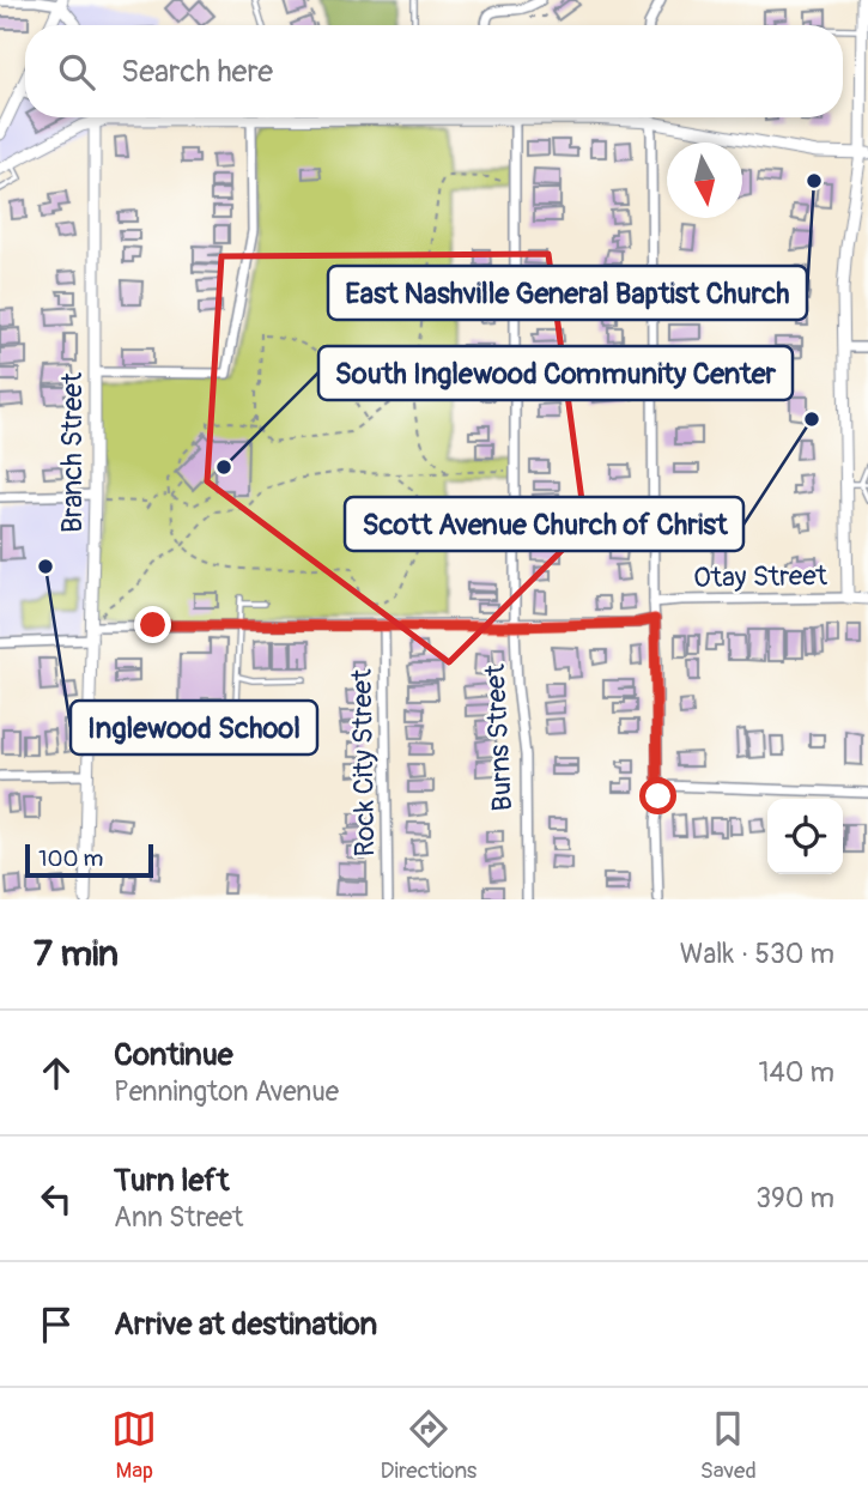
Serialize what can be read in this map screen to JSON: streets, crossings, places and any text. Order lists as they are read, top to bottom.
{
  "streets": {
    "street": [
      "Branch Street",
      "Otay Street",
      "Burns Street",
      "Rock City Street"
    ]
  },
  "places": [
    "East Nashville General Baptist Church",
    "Scott Avenue Church of Christ",
    "South Inglewood Community Center",
    "Inglewood School"
  ],
  "scale_bar": "100 m",
  "north": "bottom",
  "page": {
    "search": "Search here",
    "scale": "100 m",
    "heading": ["7 min", "Walk · 530 m"],
    "list": [
      ["Continue", "Pennington Avenue", "140 m"],
      ["Turn left", "Ann Street", "390 m"],
      "Arrive at destination"
    ],
    "nav": ["Map", "Directions", "Saved"]
  }
}
